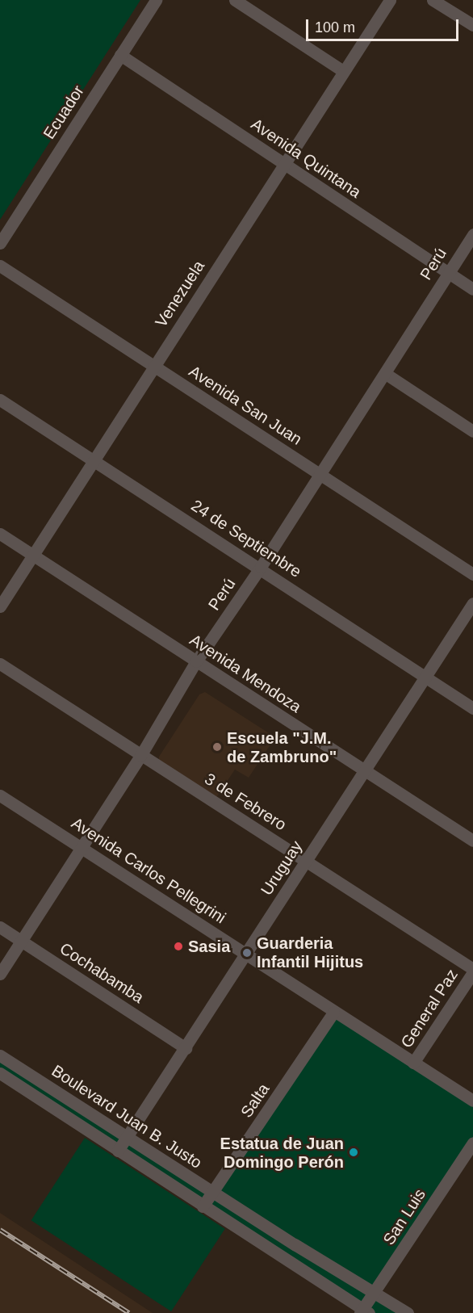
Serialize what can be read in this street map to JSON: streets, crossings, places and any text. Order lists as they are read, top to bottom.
{
  "streets": {
    "street": [
      "Ecuador",
      "Avenida Quintana",
      "Perú",
      "Venezuela",
      "Avenida San Juan",
      "24 de Septiembre",
      "Avenida Mendoza",
      "3 de Febrero",
      "Uruguay",
      "Avenida Carlos Pellegrini",
      "Cochabamba",
      "General Paz",
      "Salta",
      "Boulevard Juan B. Justo",
      "San Luis"
    ]
  },
  "crossings": [
    ["Ecuador", "Avenida Quintana"],
    ["Avenida Quintana", "Perú"],
    ["Avenida Quintana", "Venezuela"],
    ["Perú", "Avenida San Juan"],
    ["Perú", "24 de Septiembre"],
    ["Perú", "Avenida Mendoza"],
    ["Perú", "3 de Febrero"],
    ["Perú", "Avenida Carlos Pellegrini"],
    ["Perú", "Cochabamba"],
    ["Venezuela", "Avenida San Juan"],
    ["Venezuela", "24 de Septiembre"],
    ["Venezuela", "Avenida Mendoza"],
    ["24 de Septiembre", "Uruguay"],
    ["Avenida Mendoza", "Uruguay"],
    ["3 de Febrero", "Uruguay"],
    ["3 de Febrero", "General Paz"],
    ["Uruguay", "Avenida Carlos Pellegrini"],
    ["Uruguay", "Cochabamba"],
    ["Uruguay", "Boulevard Juan B. Justo"],
    ["Avenida Carlos Pellegrini", "General Paz"],
    ["Avenida Carlos Pellegrini", "Salta"],
    ["Salta", "Boulevard Juan B. Justo"],
    ["Boulevard Juan B. Justo", "San Luis"]
  ],
  "places": [
    "Escuela \"J.M. de Zambruno\"",
    "Sasia",
    "Guarderia Infantil Hijitus",
    "Estatua de Juan Domingo Perón"
  ],
  "scale_bar": "100 m"
}
